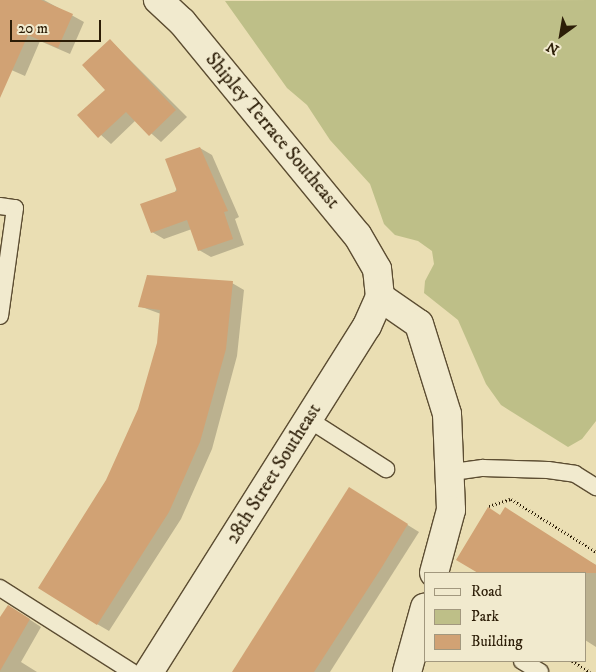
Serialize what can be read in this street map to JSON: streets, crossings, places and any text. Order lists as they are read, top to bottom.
{
  "streets": {
    "street": ["Shipley Terrace Southeast", "28th Street Southeast"]
  },
  "crossings": [
    ["Shipley Terrace Southeast", "28th Street Southeast"]
  ],
  "legend": ["Road", "Park", "Building"],
  "scale_bar": "20 m",
  "north": "bottom left"
}
